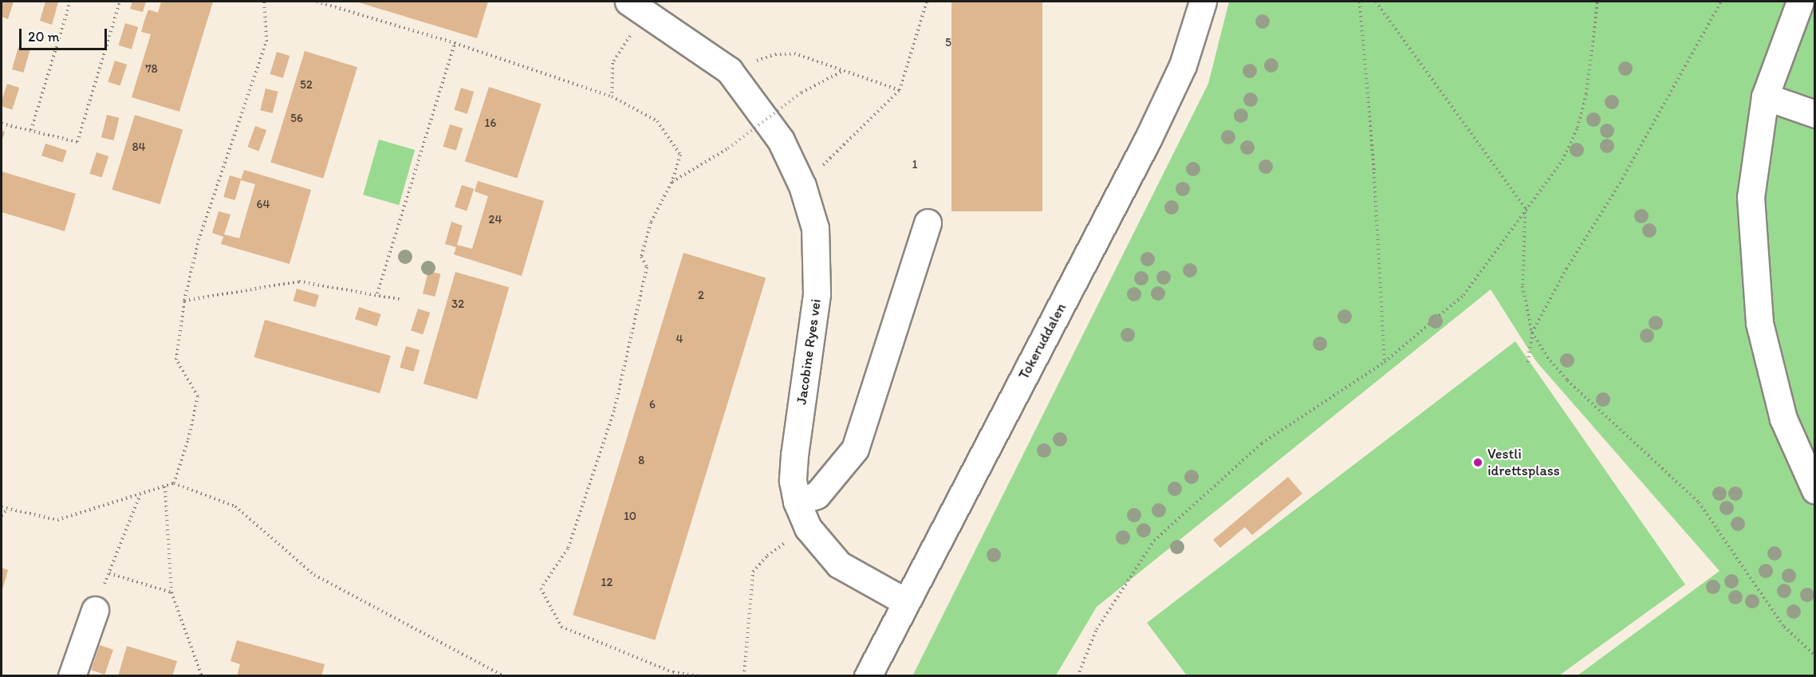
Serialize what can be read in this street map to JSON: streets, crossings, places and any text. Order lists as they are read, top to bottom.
{
  "streets": {
    "street": ["Tokeruddalen", "Jacobine Ryes vei"]
  },
  "crossings": [
    ["Tokeruddalen", "Jacobine Ryes vei"]
  ],
  "places": ["Vestli idrettsplass"],
  "house_numbers": [
    "5",
    "78",
    "52",
    "56",
    "16",
    "84",
    "1",
    "64",
    "24",
    "2",
    "32",
    "4",
    "6",
    "8",
    "10",
    "12"
  ],
  "scale_bar": "20 m"
}
